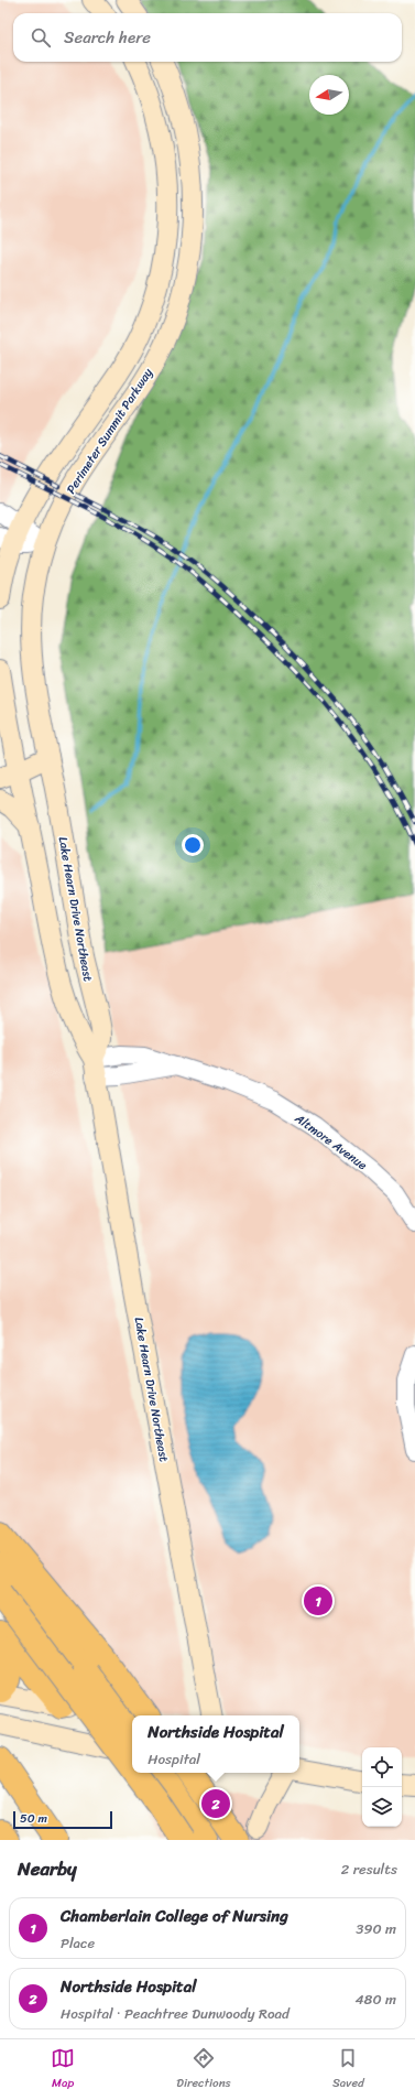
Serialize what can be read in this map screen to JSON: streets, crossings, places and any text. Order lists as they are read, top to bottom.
{
  "streets": {
    "main road": ["Perimeter Summit Parkway", "Lake Hearn Drive Northeast"],
    "street": ["Altmore Avenue"]
  },
  "crossings": [
    ["Perimeter Summit Parkway", "Lake Hearn Drive Northeast"],
    ["Lake Hearn Drive Northeast", "Altmore Avenue"]
  ],
  "scale_bar": "50 m",
  "north": "left",
  "page": {
    "search": "Search here",
    "pins": ["1", "2"],
    "popup": ["Northside Hospital", "Hospital"],
    "scale": "50 m",
    "heading": ["Nearby", "2 results"],
    "list": [
      {
        "mark": "1",
        "name": "Chamberlain College of Nursing",
        "note": "Place",
        "value": "390 m"
      },
      {
        "mark": "2",
        "name": "Northside Hospital",
        "note": "Hospital · Peachtree Dunwoody Road",
        "value": "480 m"
      }
    ],
    "nav": ["Map", "Directions", "Saved"]
  }
}
